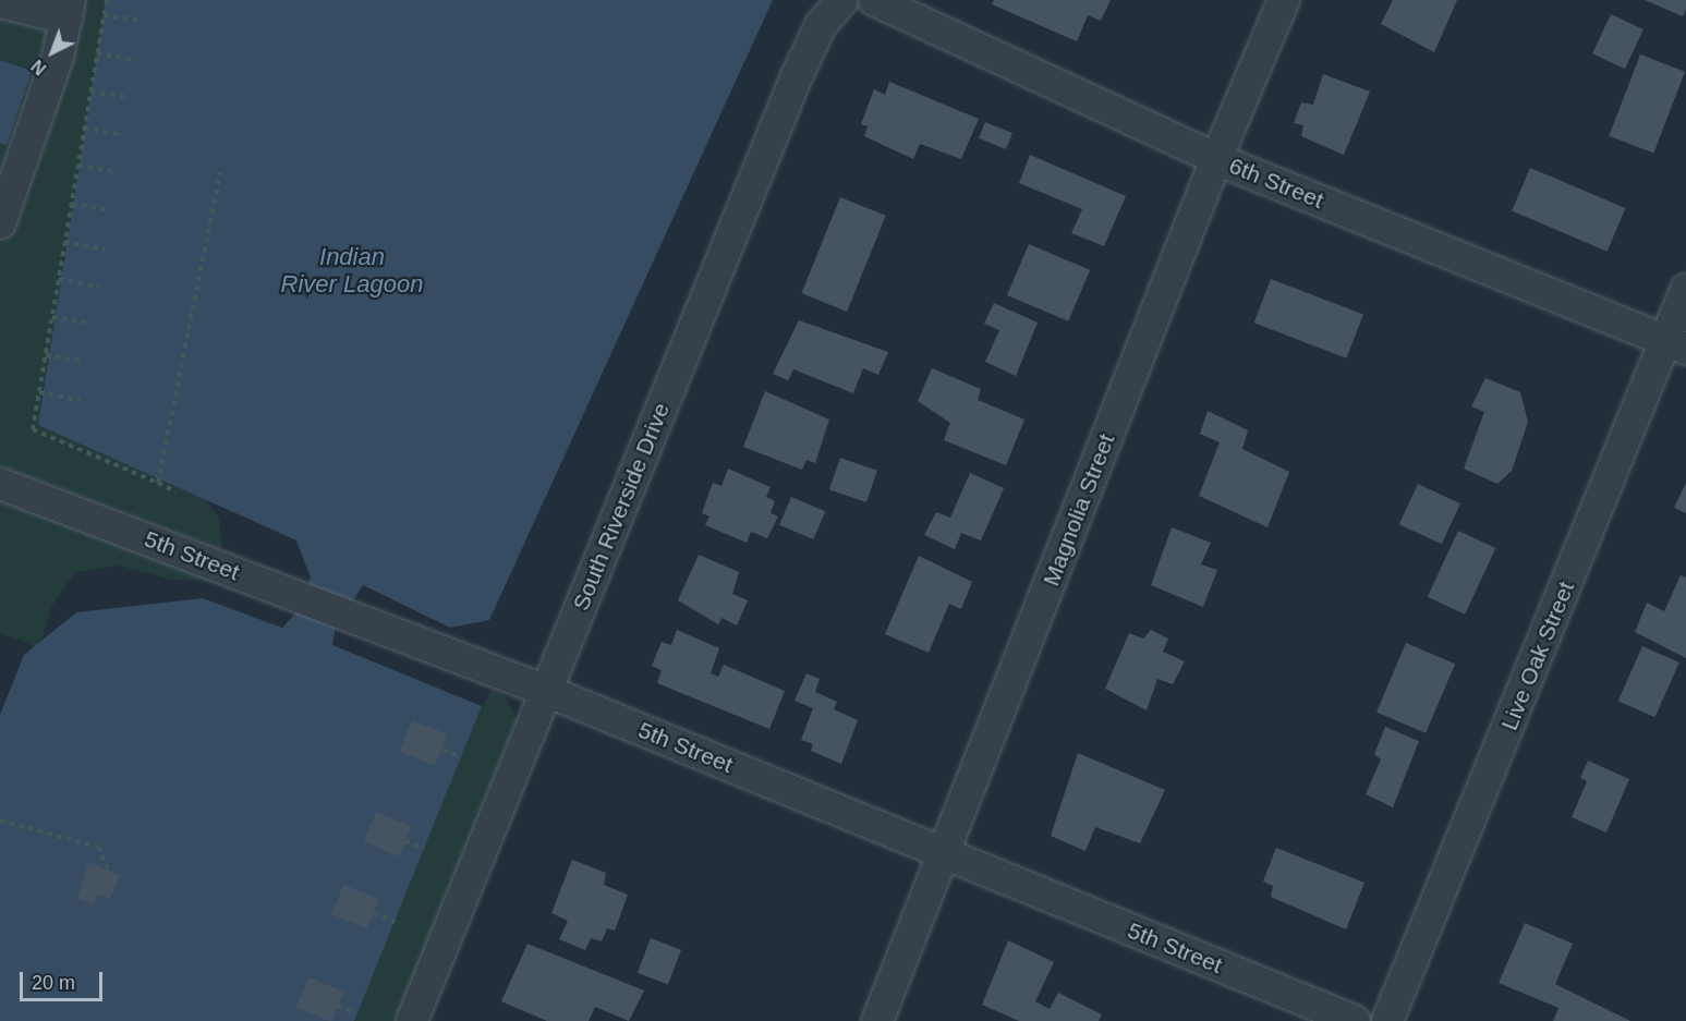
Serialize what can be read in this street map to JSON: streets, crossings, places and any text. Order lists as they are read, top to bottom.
{
  "streets": {
    "street": [
      "6th Street",
      "South Riverside Drive",
      "Magnolia Street",
      "5th Street",
      "Live Oak Street"
    ]
  },
  "crossings": [
    ["6th Street", "Magnolia Street"],
    ["6th Street", "Live Oak Street"],
    ["South Riverside Drive", "5th Street"],
    ["Magnolia Street", "5th Street"]
  ],
  "water": ["Indian River Lagoon"],
  "scale_bar": "20 m",
  "north": "bottom left"
}
